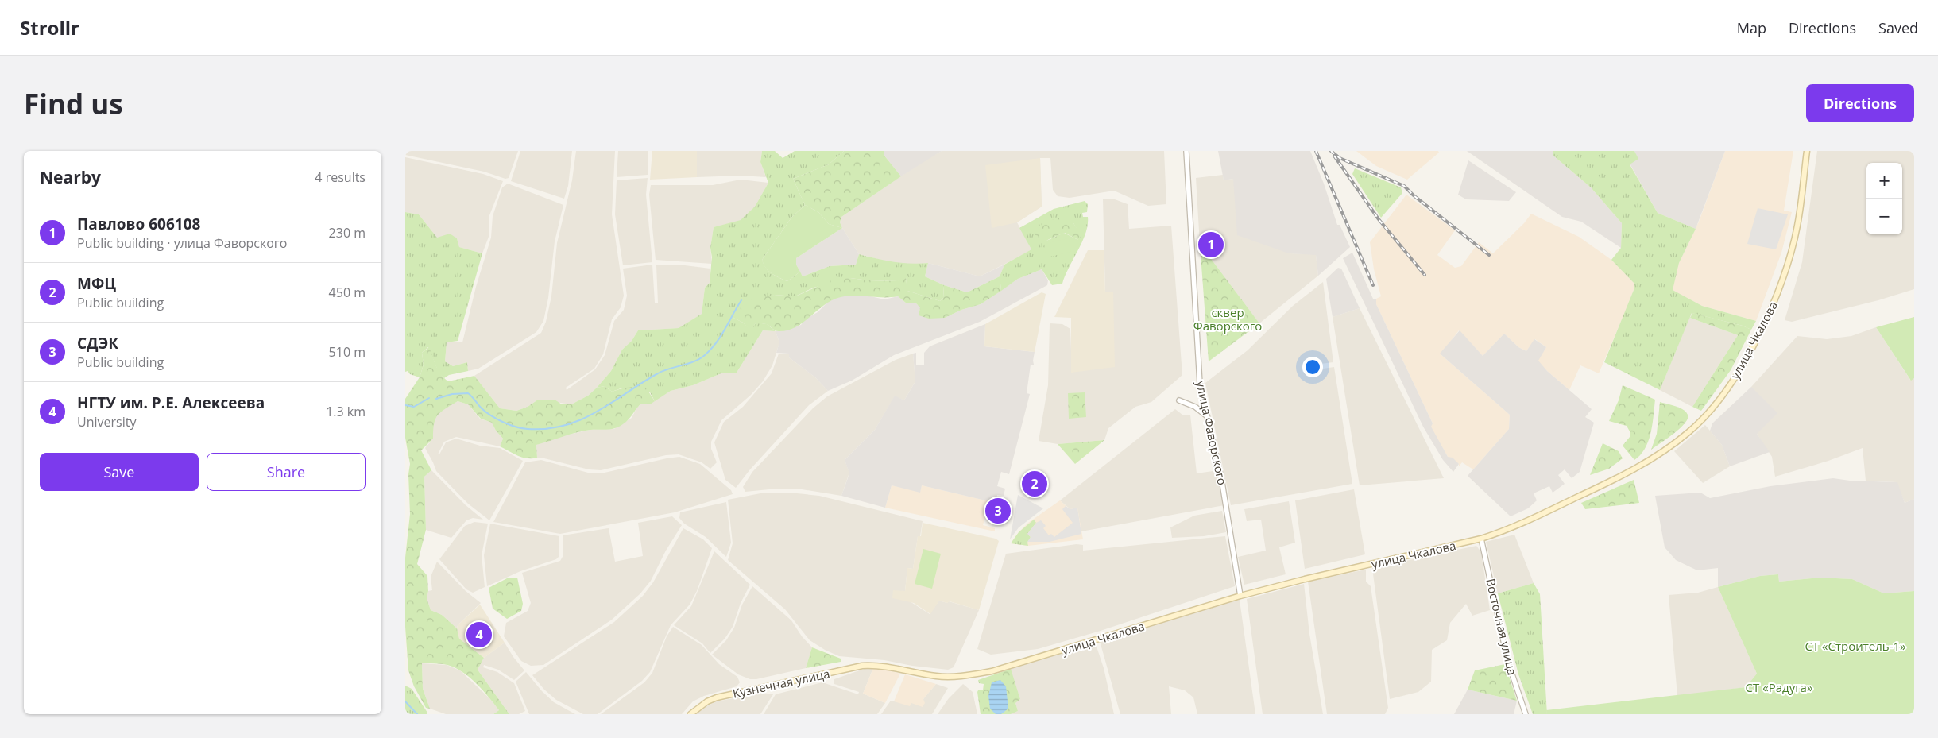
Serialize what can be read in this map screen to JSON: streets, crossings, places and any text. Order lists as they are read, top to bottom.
{
  "streets": {
    "main road": ["улица Чкалова", "Кузнечная улица"],
    "street": ["улица Фаворского", "Восточная улица"]
  },
  "crossings": [
    ["улица Чкалова", "улица Фаворского"],
    ["улица Чкалова", "Восточная улица"],
    ["улица Чкалова", "Кузнечная улица"]
  ],
  "parks": ["сквер Фаворского", "СТ «Строитель-1»", "СТ «Радуга»"],
  "page": {
    "header": "Strollr",
    "nav": ["Map", "Directions", "Saved"],
    "buttons": [
      "Directions",
      ["Save", "Share"]
    ],
    "title": "Find us",
    "heading": ["Nearby", "4 results"],
    "map_buttons": ["+", "−"],
    "list": [
      {
        "mark": "1",
        "name": "Павлово 606108",
        "note": "Public building · улица Фаворского",
        "value": "230 m"
      },
      {
        "mark": "2",
        "name": "МФЦ",
        "note": "Public building",
        "value": "450 m"
      },
      {
        "mark": "3",
        "name": "СДЭК",
        "note": "Public building",
        "value": "510 m"
      },
      {
        "mark": "4",
        "name": "НГТУ им. Р.Е. Алексеева",
        "note": "University",
        "value": "1.3 km"
      }
    ],
    "pins": [
      "1",
      "2",
      "3",
      "4"
    ]
  }
}
